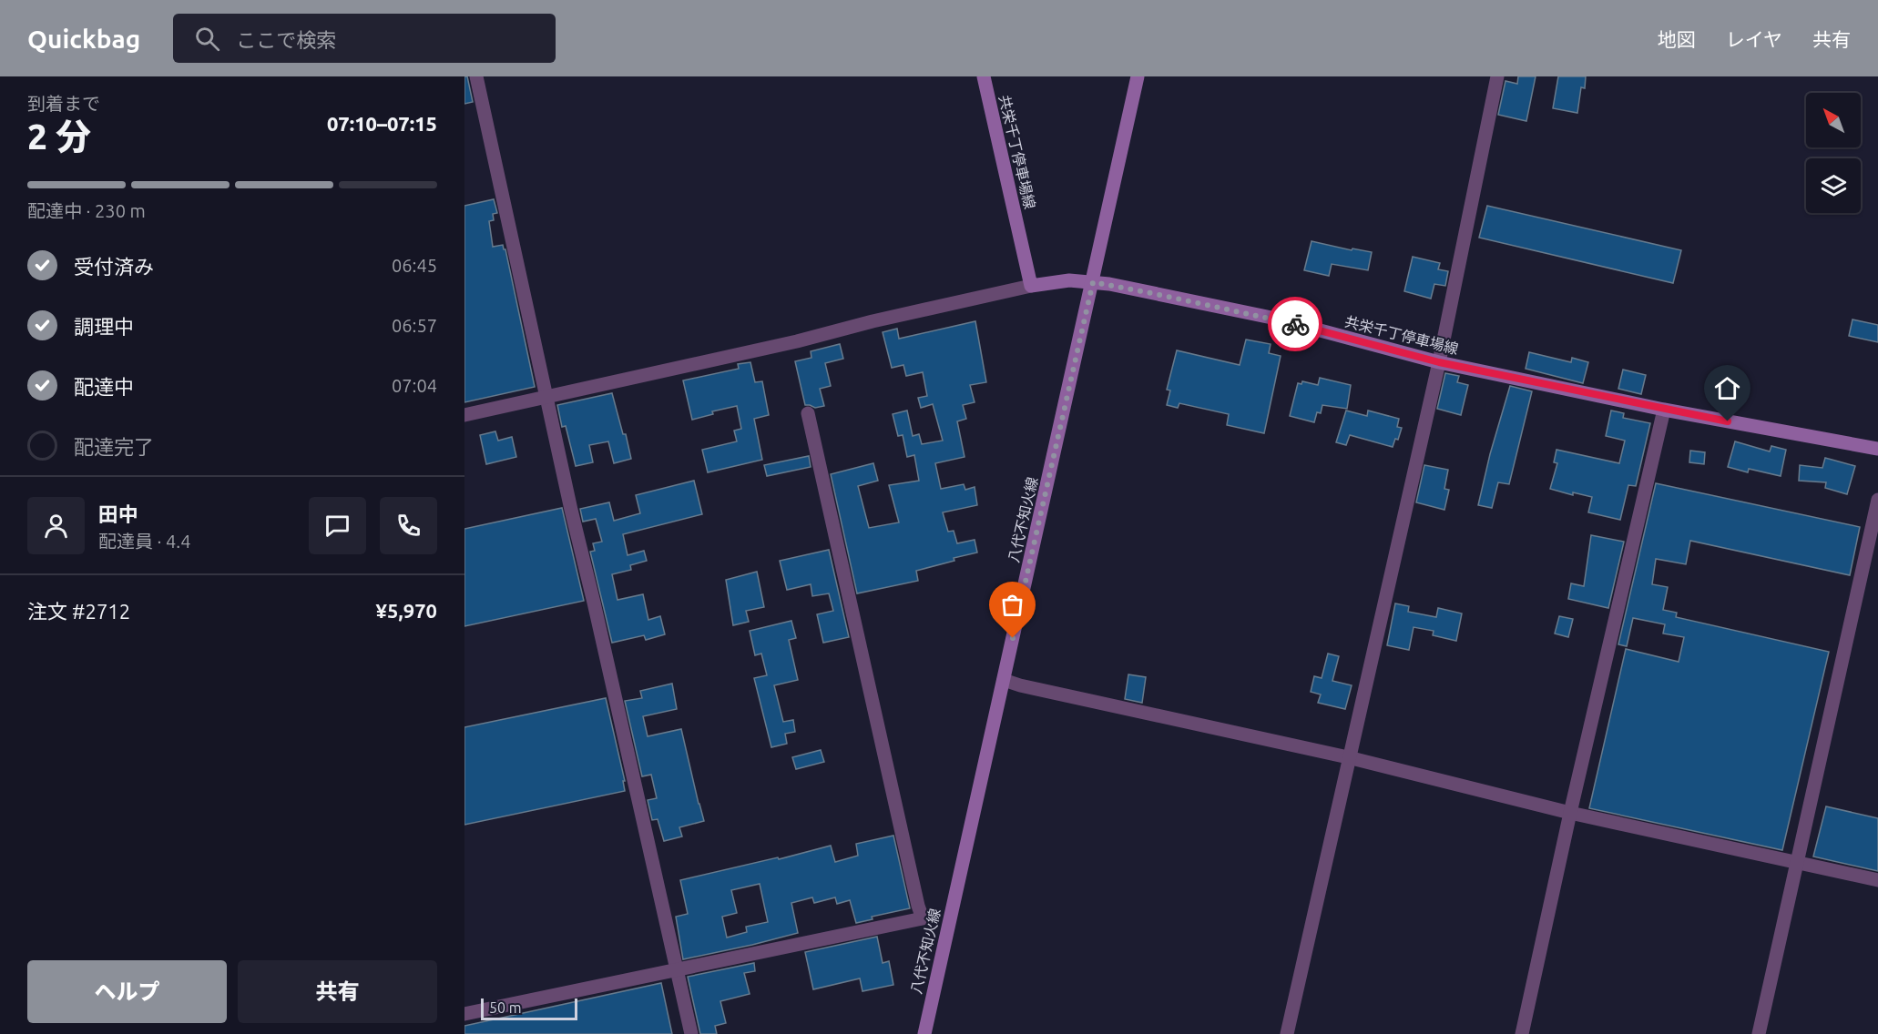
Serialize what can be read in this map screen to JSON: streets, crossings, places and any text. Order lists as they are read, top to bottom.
{
  "streets": {
    "main road": ["共栄千丁停車場線", "八代不知火線"]
  },
  "crossings": [
    ["共栄千丁停車場線", "八代不知火線"]
  ],
  "scale_bar": "50 m",
  "north": "top left",
  "page": {
    "header": "Quickbag",
    "search": "ここで検索",
    "nav": ["地図", "レイヤ", "共有"],
    "heading": ["2 分", "到着まで", "07:10–07:15"],
    "panel": [
      "田中",
      "配達員 · 4.4",
      "注文 #2712",
      "¥5,970"
    ],
    "bar": "配達中 · 230 m",
    "list": [
      ["受付済み", "06:45"],
      ["調理中", "06:57"],
      ["配達中", "07:04"],
      "配達完了"
    ],
    "buttons": ["ヘルプ", "共有"],
    "scale": "50 m"
  }
}
